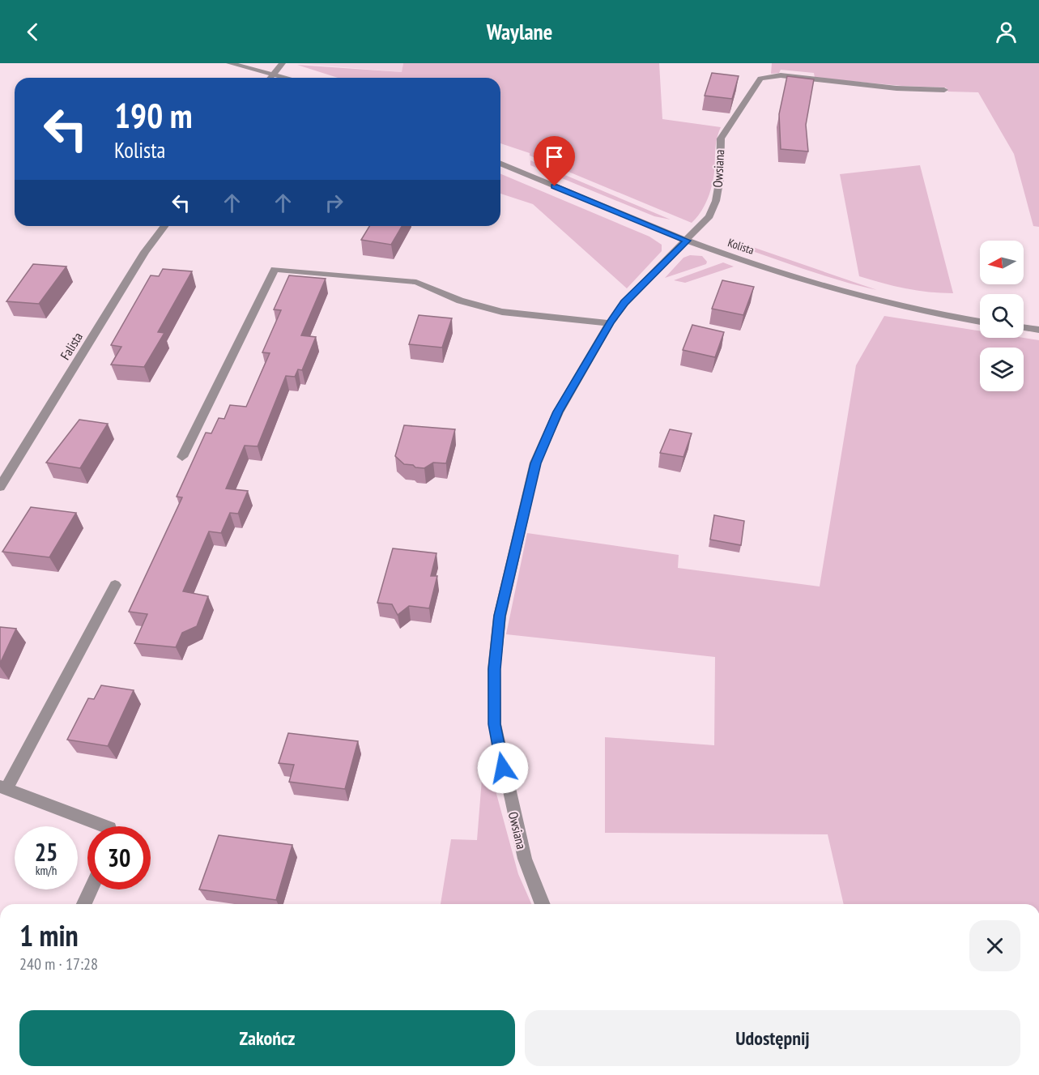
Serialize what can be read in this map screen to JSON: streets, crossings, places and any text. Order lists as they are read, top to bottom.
{
  "streets": {
    "street": ["Owsiana", "Kolista", "Falista"]
  },
  "crossings": [
    ["Owsiana", "Kolista"]
  ],
  "north": "left",
  "page": {
    "header": "Waylane",
    "turn": ["190 m", "Kolista"],
    "speed": "25 km/h",
    "limit": "30",
    "heading": ["1 min", "240 m · 17:28"],
    "buttons": ["Zakończ", "Udostępnij"]
  }
}
